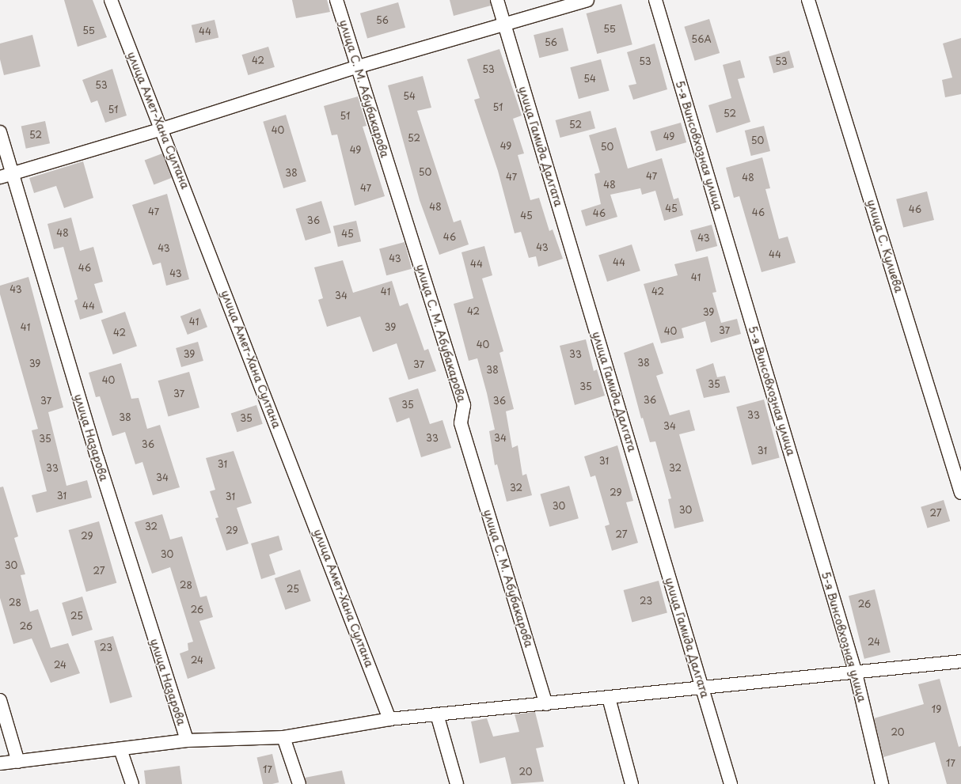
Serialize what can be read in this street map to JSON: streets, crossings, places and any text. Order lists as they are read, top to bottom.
{
  "streets": {
    "street": [
      "улица С. М. Абубакарова",
      "улица Амет-Хана Султана",
      "5-я Винсовхозная улица",
      "улица Гамида Далгата",
      "улица С. Кулиева",
      "улица Назарова"
    ]
  },
  "house_numbers": [
    "56",
    "55",
    "55",
    "44",
    "56А",
    "56",
    "42",
    "53",
    "53",
    "53",
    "54",
    "53",
    "54",
    "51",
    "51",
    "52",
    "51",
    "52",
    "40",
    "52",
    "49",
    "52",
    "50",
    "49",
    "50",
    "49",
    "50",
    "38",
    "47",
    "47",
    "48",
    "48",
    "47",
    "48",
    "45",
    "46",
    "47",
    "46",
    "46",
    "45",
    "36",
    "48",
    "45",
    "46",
    "43",
    "43",
    "43",
    "44",
    "43",
    "44",
    "44",
    "46",
    "43",
    "41",
    "43",
    "41",
    "42",
    "34",
    "44",
    "42",
    "39",
    "41",
    "41",
    "39",
    "37",
    "40",
    "42",
    "40",
    "39",
    "33",
    "38",
    "39",
    "37",
    "38",
    "40",
    "35",
    "35",
    "37",
    "36",
    "37",
    "36",
    "35",
    "33",
    "38",
    "35",
    "34",
    "33",
    "34",
    "35",
    "36",
    "31",
    "31",
    "31",
    "33",
    "32",
    "34",
    "32",
    "29",
    "31",
    "31",
    "30",
    "30",
    "27",
    "32",
    "29",
    "27",
    "29",
    "30",
    "30",
    "27",
    "28",
    "25",
    "23",
    "28",
    "26",
    "26",
    "25",
    "26",
    "24",
    "23",
    "24",
    "24",
    "19",
    "20",
    "17",
    "17",
    "20"
  ]
}
